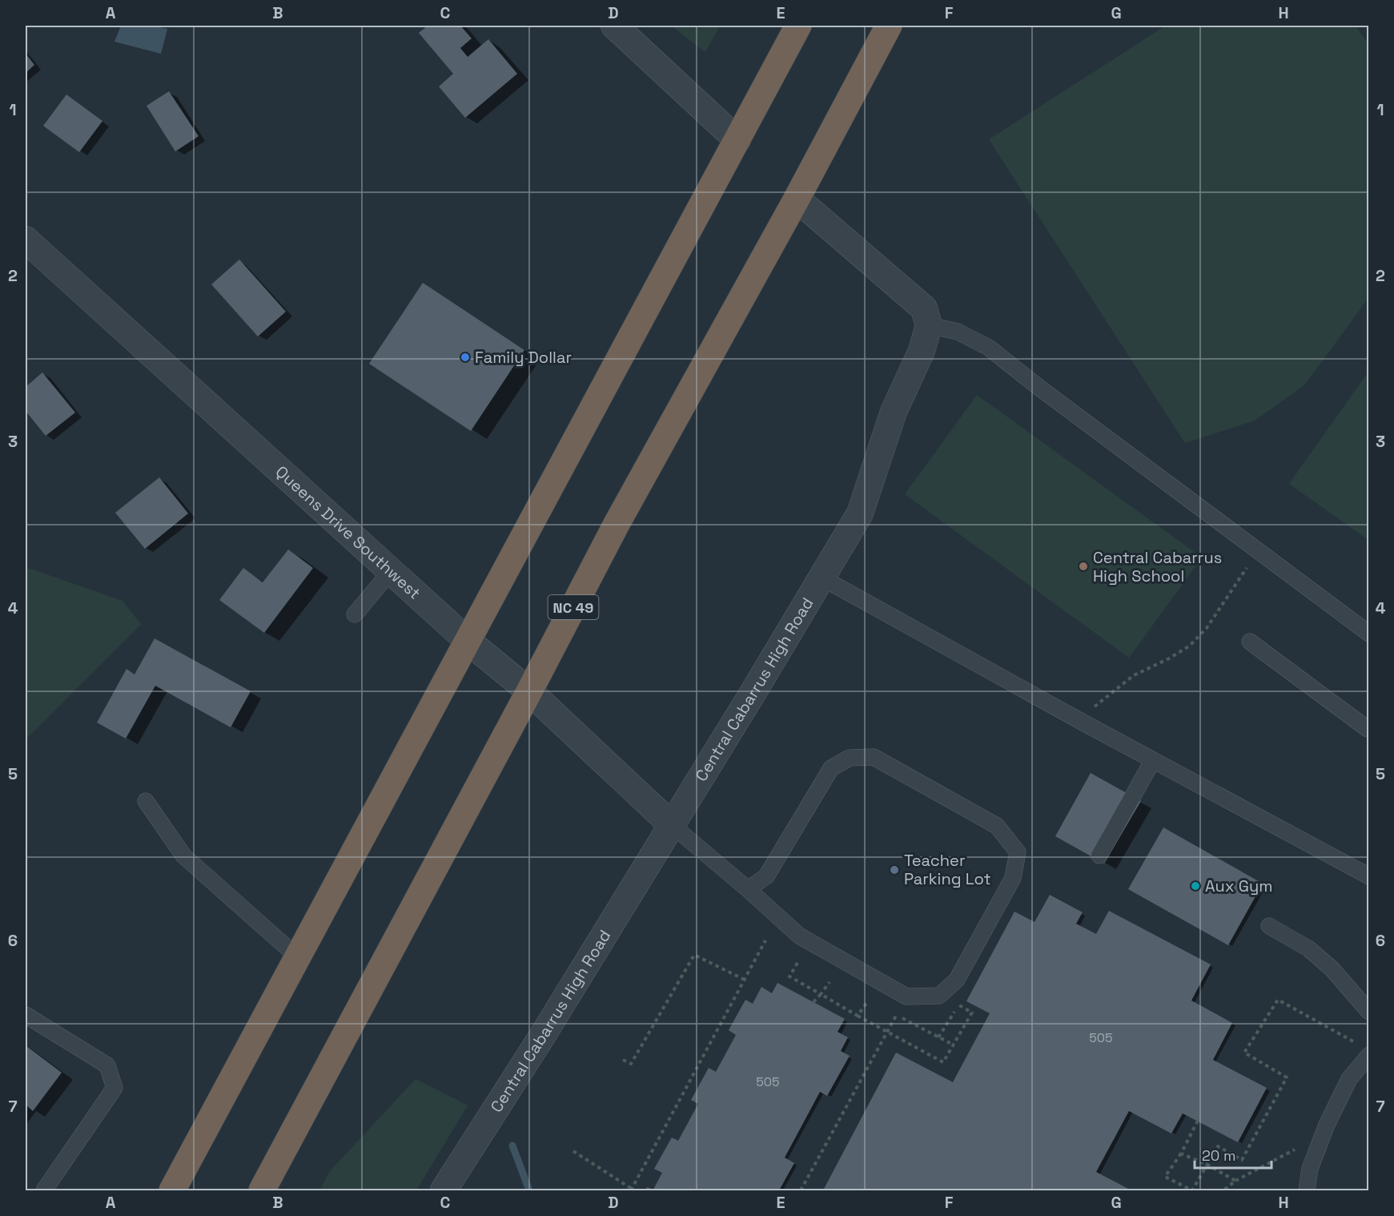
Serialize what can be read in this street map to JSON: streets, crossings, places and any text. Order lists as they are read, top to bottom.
{
  "streets": {
    "highway": ["NC 49"],
    "street": ["Queens Drive Southwest", "Central Cabarrus High Road"]
  },
  "crossings": [
    ["Queens Drive Southwest", "NC 49"],
    ["Queens Drive Southwest", "Central Cabarrus High Road"]
  ],
  "places": [
    "Family Dollar",
    "Central Cabarrus High School",
    "Teacher Parking Lot",
    "Aux Gym"
  ],
  "house_numbers": ["505", "505"],
  "scale_bar": "20 m",
  "grid": {
    "columns": [
      "A",
      "B",
      "C",
      "D",
      "E",
      "F",
      "G",
      "H"
    ],
    "rows": [
      "1",
      "2",
      "3",
      "4",
      "5",
      "6",
      "7"
    ]
  }
}
